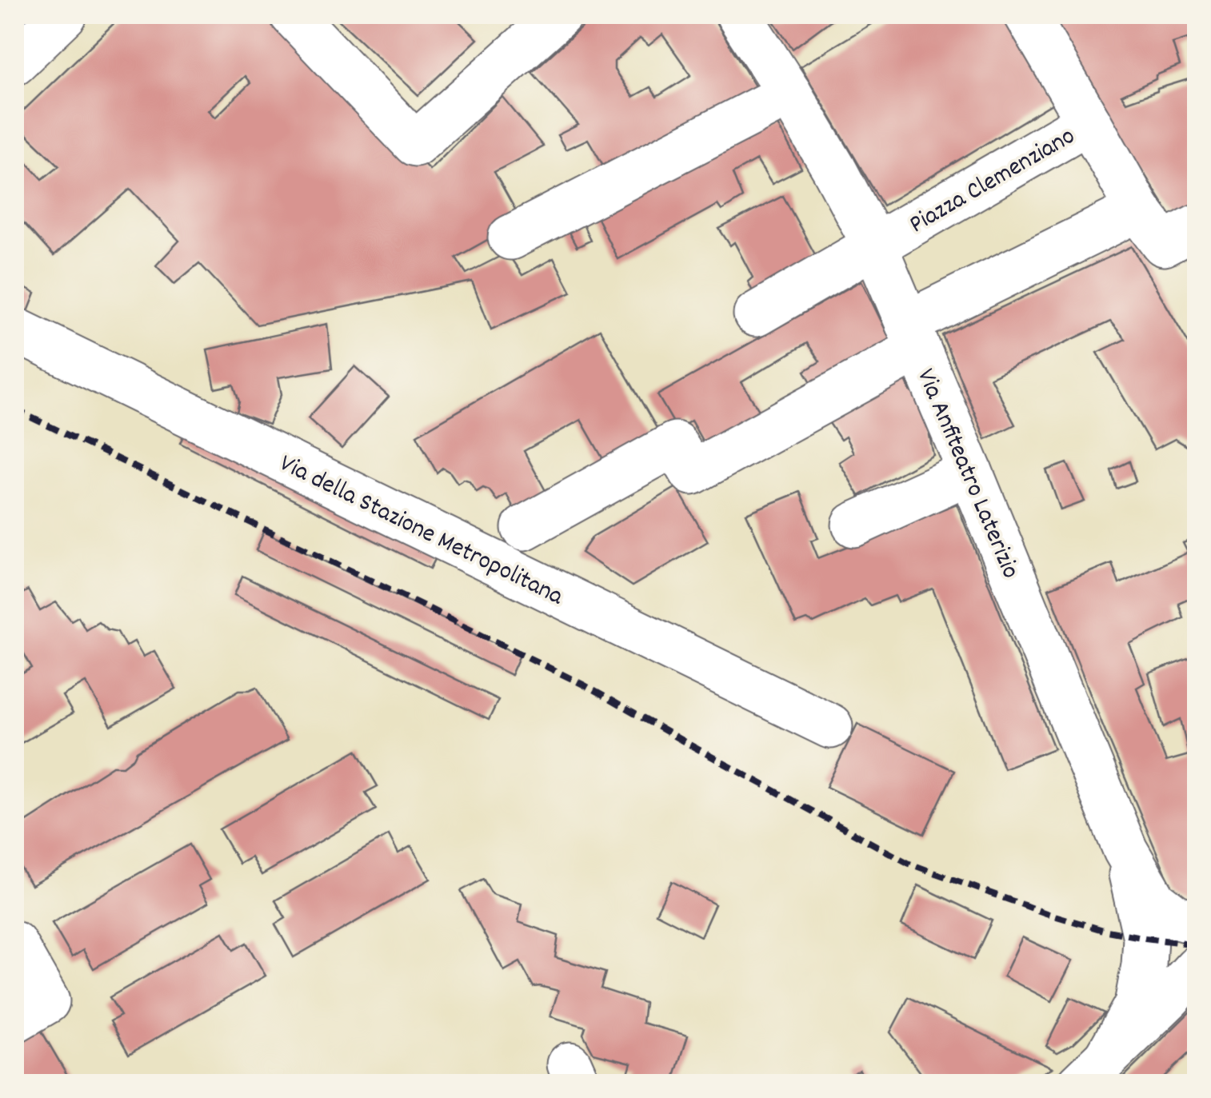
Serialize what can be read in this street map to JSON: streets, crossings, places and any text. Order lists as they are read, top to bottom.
{
  "streets": {
    "street": ["Piazza Clemenziano", "Via Anfiteatro Laterizio", "Via della Stazione Metropolitana"]
  },
  "crossings": [
    ["Piazza Clemenziano", "Via Anfiteatro Laterizio"]
  ]
}
